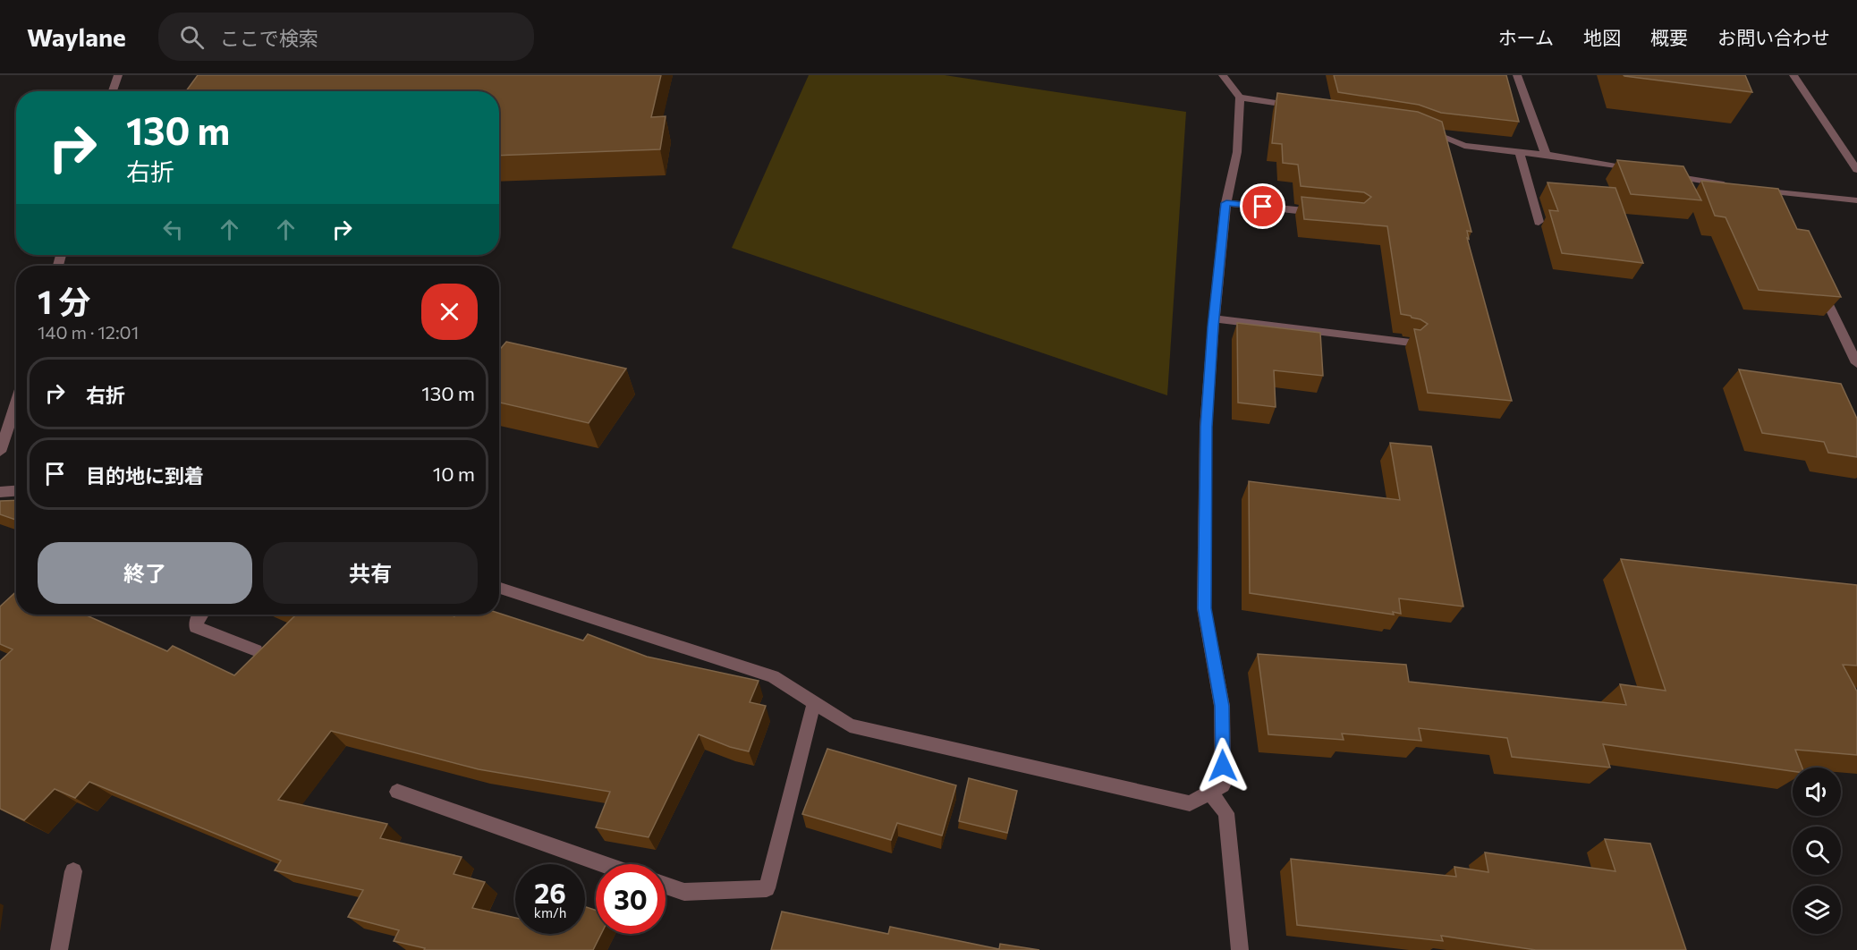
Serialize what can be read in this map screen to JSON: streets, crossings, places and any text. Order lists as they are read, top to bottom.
{
  "page": {
    "header": "Waylane",
    "search": "ここで検索",
    "nav": [
      "ホーム",
      "地図",
      "概要",
      "お問い合わせ"
    ],
    "turn": ["130 m", "右折"],
    "heading": ["1 分", "140 m · 12:01"],
    "list": [
      {
        "name": "右折",
        "value": "130 m"
      },
      {
        "name": "目的地に到着",
        "value": "10 m"
      }
    ],
    "buttons": ["終了", "共有"],
    "speed": "26 km/h",
    "limit": "30"
  }
}
